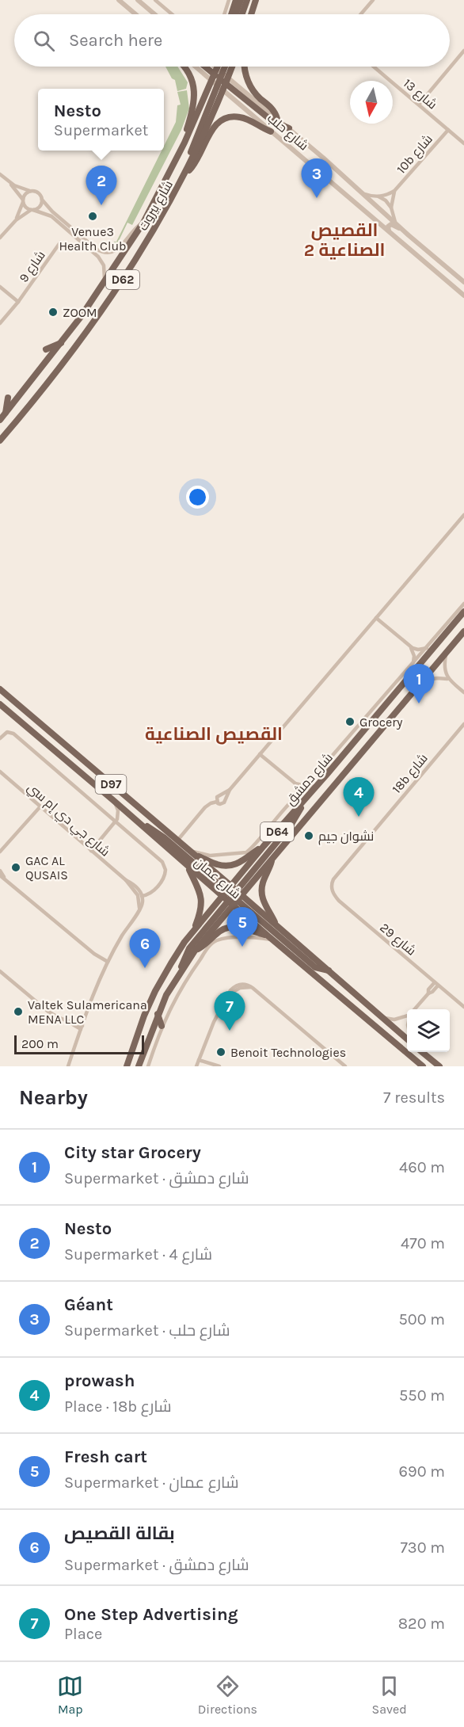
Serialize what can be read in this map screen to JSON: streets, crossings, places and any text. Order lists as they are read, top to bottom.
{
  "streets": {
    "main road": [
      "شارع بيروت",
      "D62",
      "شارع دمشق",
      "D97",
      "D64",
      "شارع عمان"
    ],
    "street": [
      "شارع 13",
      "شارع حلب",
      "10b شارع",
      "شارع 9",
      "18b شارع",
      "شارع جي دي إم سي",
      "شارع 29"
    ]
  },
  "crossings": [
    ["شارع 13", "10b شارع"],
    ["شارع حلب", "10b شارع"],
    ["شارع حلب", "شارع بيروت"],
    ["18b شارع", "شارع 29"],
    ["شارع دمشق", "شارع عمان"]
  ],
  "districts": ["القصيص الصناعية 2", "القصيص الصناعية"],
  "places": [
    "Venue3 Health Club",
    "ZOOM",
    "Grocery",
    "نشوان جيم",
    "GAC AL QUSAIS",
    "Valtek Sulamericana MENA LLC",
    "Benoit Technologies"
  ],
  "scale_bar": "200 m",
  "north": "bottom",
  "page": {
    "search": "Search here",
    "popup": ["Nesto", "Supermarket"],
    "pins": [
      "3",
      "2",
      "1",
      "4",
      "5",
      "6",
      "7"
    ],
    "scale": "200 m",
    "heading": ["Nearby", "7 results"],
    "list": [
      {
        "mark": "1",
        "name": "City star Grocery",
        "note": "Supermarket · شارع دمشق",
        "value": "460 m"
      },
      {
        "mark": "2",
        "name": "Nesto",
        "note": "Supermarket · شارع 4",
        "value": "470 m"
      },
      {
        "mark": "3",
        "name": "Géant",
        "note": "Supermarket · شارع حلب",
        "value": "500 m"
      },
      {
        "mark": "4",
        "name": "prowash",
        "note": "Place · 18b شارع",
        "value": "550 m"
      },
      {
        "mark": "5",
        "name": "Fresh cart",
        "note": "Supermarket · شارع عمان",
        "value": "690 m"
      },
      {
        "mark": "6",
        "name": "بقالة القصيص",
        "note": "Supermarket · شارع دمشق",
        "value": "730 m"
      },
      {
        "mark": "7",
        "name": "One Step Advertising",
        "note": "Place",
        "value": "820 m"
      }
    ],
    "nav": ["Map", "Directions", "Saved"]
  }
}
